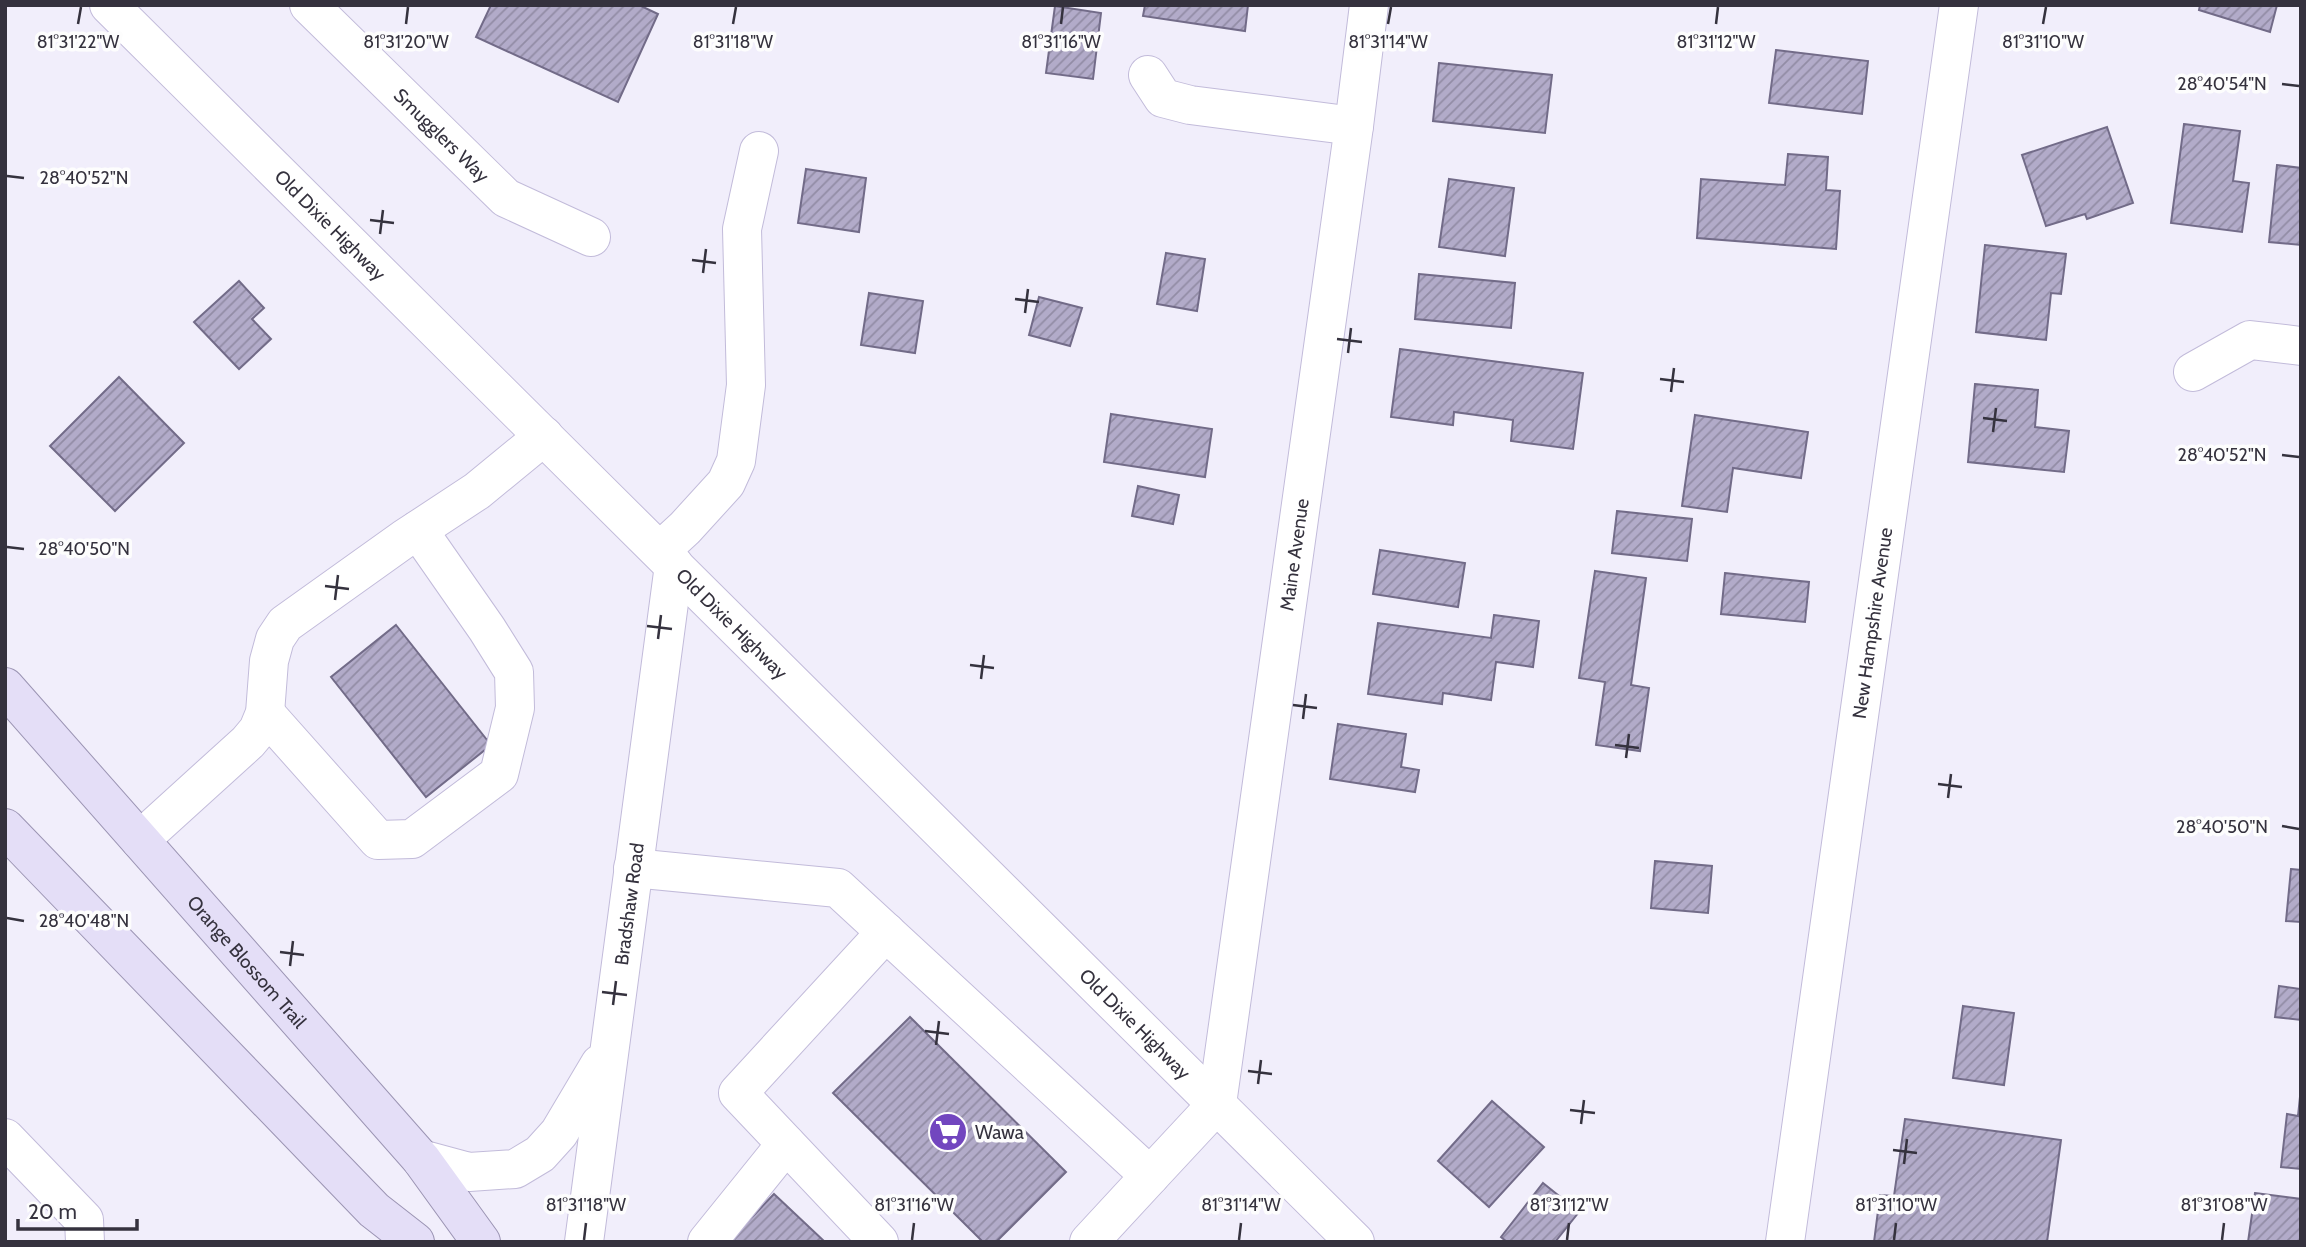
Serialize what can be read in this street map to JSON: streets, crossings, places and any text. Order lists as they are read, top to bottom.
{
  "streets": {
    "main road": ["Orange Blossom Trail"],
    "street": [
      "Smugglers Way",
      "Old Dixie Highway",
      "Maine Avenue",
      "New Hampshire Avenue",
      "Bradshaw Road"
    ]
  },
  "crossings": [
    ["Old Dixie Highway", "Maine Avenue"],
    ["Old Dixie Highway", "Bradshaw Road"]
  ],
  "places": {
    "supermarket": ["Wawa"]
  },
  "scale_bar": "20 m",
  "coordinates": [
    "81°31'22\"W",
    "81°31'20\"W",
    "81°31'18\"W",
    "81°31'16\"W",
    "81°31'14\"W",
    "81°31'12\"W",
    "81°31'10\"W",
    "28°40'54\"N",
    "28°40'52\"N",
    "28°40'50\"N",
    "28°40'48\"N",
    "81°31'08\"W"
  ]
}
